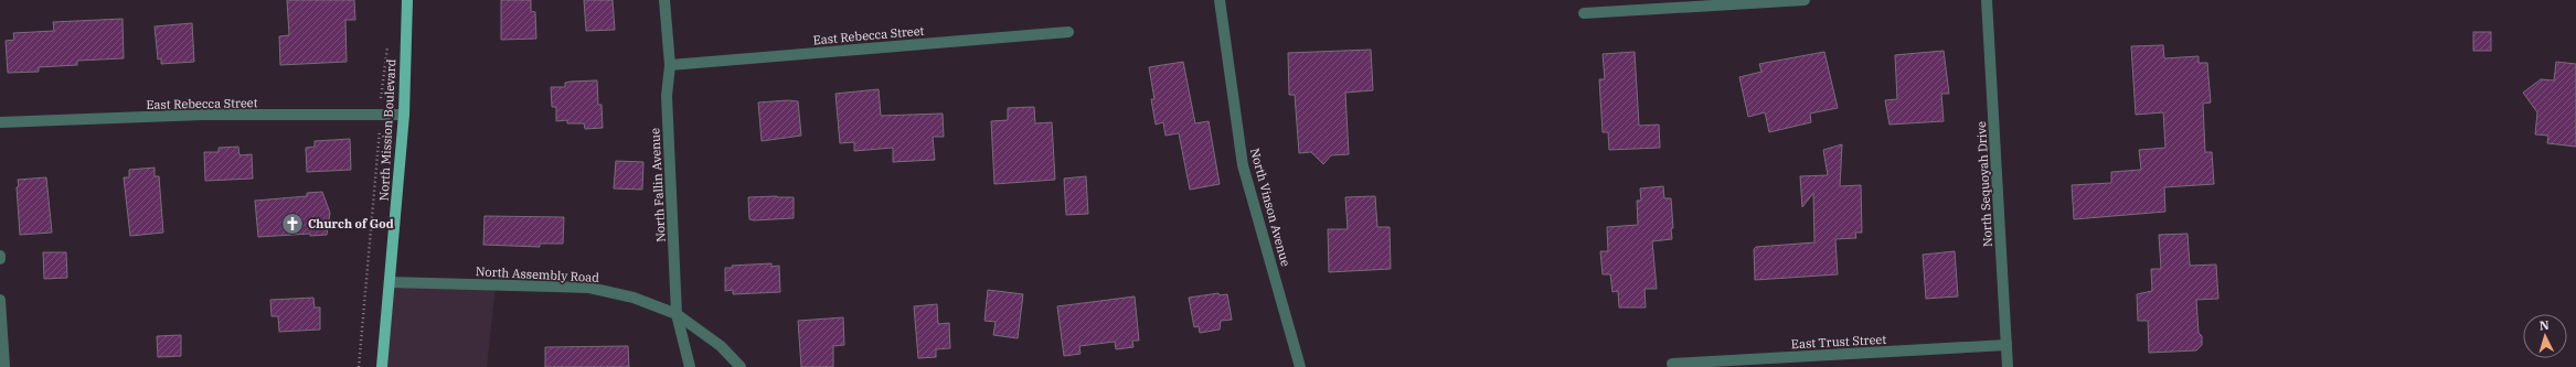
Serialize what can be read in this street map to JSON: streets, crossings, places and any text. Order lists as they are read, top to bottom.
{
  "streets": {
    "main road": ["North Mission Boulevard"],
    "street": [
      "East Rebecca Street",
      "North Sequoyah Drive",
      "North Fallin Avenue",
      "North Vinson Avenue",
      "North Assembly Road",
      "East Trust Street"
    ]
  },
  "crossings": [
    ["East Rebecca Street", "North Mission Boulevard"],
    ["East Rebecca Street", "North Fallin Avenue"],
    ["North Mission Boulevard", "North Assembly Road"],
    ["North Sequoyah Drive", "East Trust Street"],
    ["North Fallin Avenue", "North Assembly Road"]
  ],
  "places": {
    "church": ["Church of God"]
  },
  "north": "top"
}
